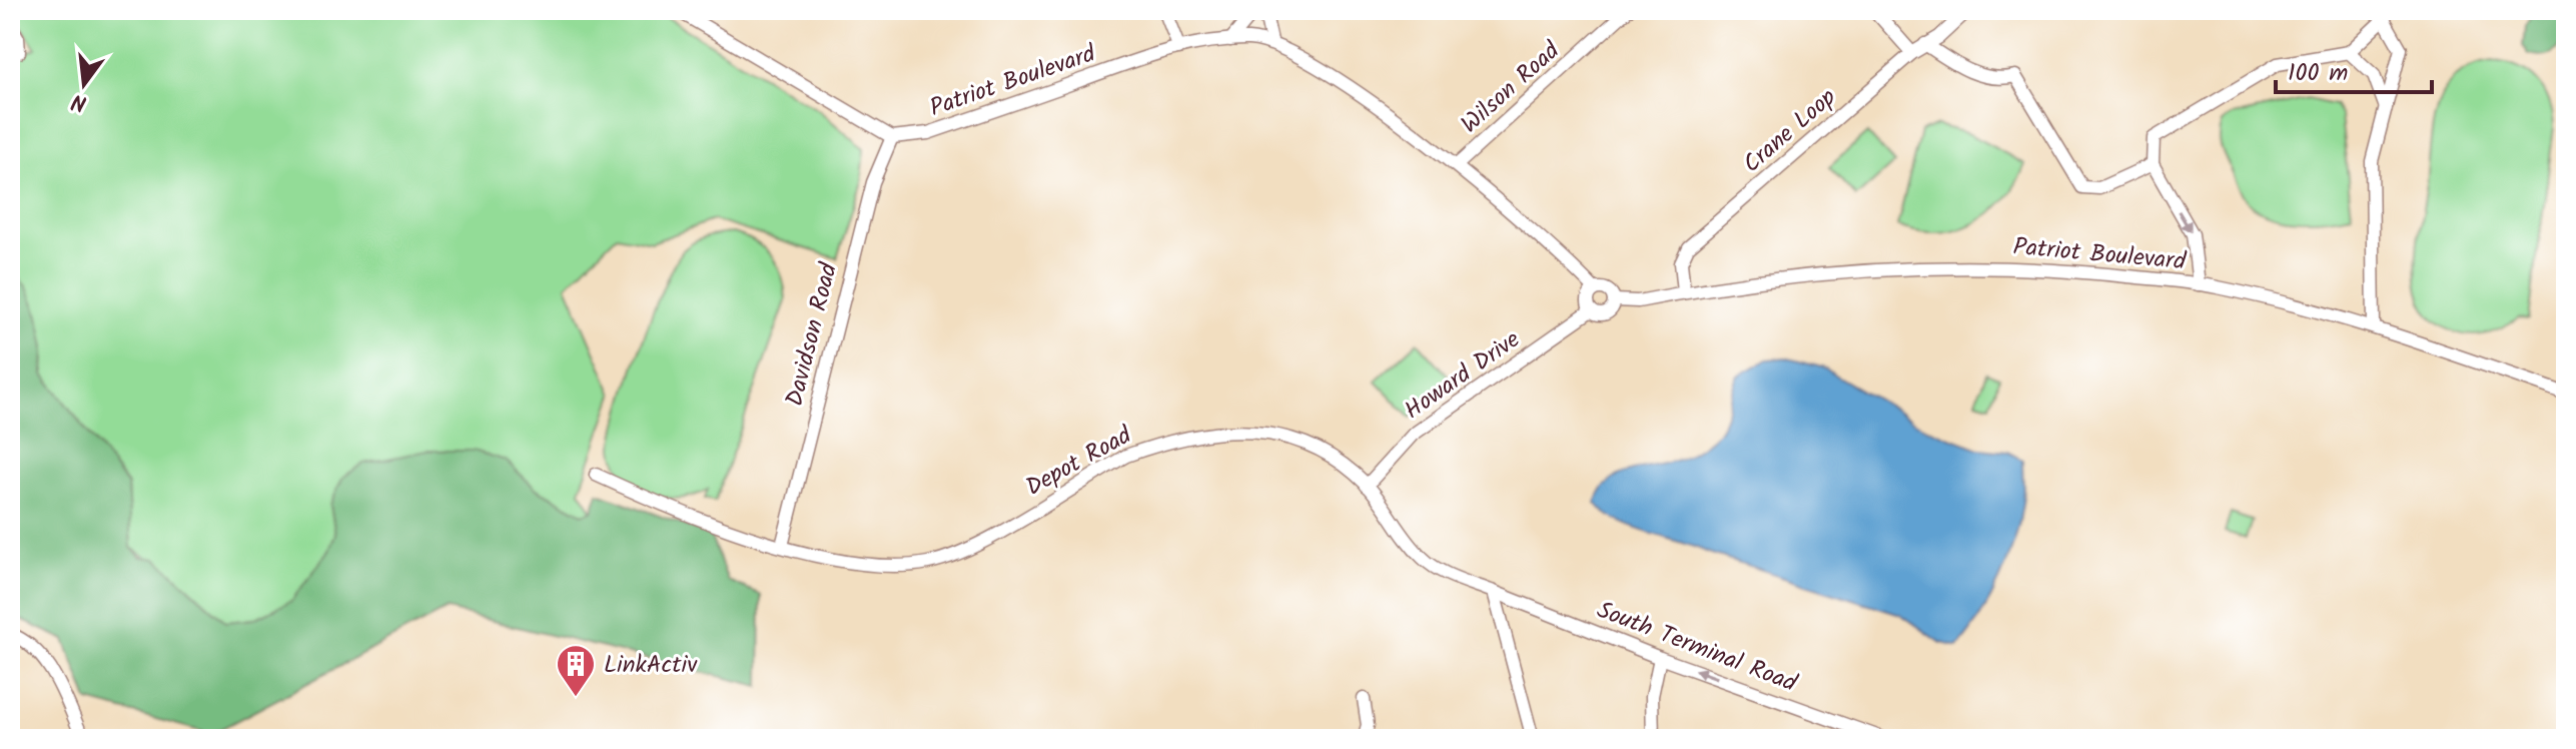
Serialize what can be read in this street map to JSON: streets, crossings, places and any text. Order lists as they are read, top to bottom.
{
  "streets": {
    "street": [
      "Patriot Boulevard",
      "Wilson Road",
      "Crane Loop",
      "Davidson Road",
      "Howard Drive",
      "Depot Road",
      "South Terminal Road"
    ]
  },
  "crossings": [
    ["Patriot Boulevard", "Wilson Road"],
    ["Patriot Boulevard", "Crane Loop"],
    ["Patriot Boulevard", "Davidson Road"],
    ["Patriot Boulevard", "Howard Drive"],
    ["Davidson Road", "Depot Road"],
    ["Howard Drive", "Depot Road"],
    ["Depot Road", "South Terminal Road"]
  ],
  "one_way": ["South Terminal Road"],
  "places": {
    "building": ["LinkActiv"]
  },
  "scale_bar": "100 m",
  "north": "bottom"
}
